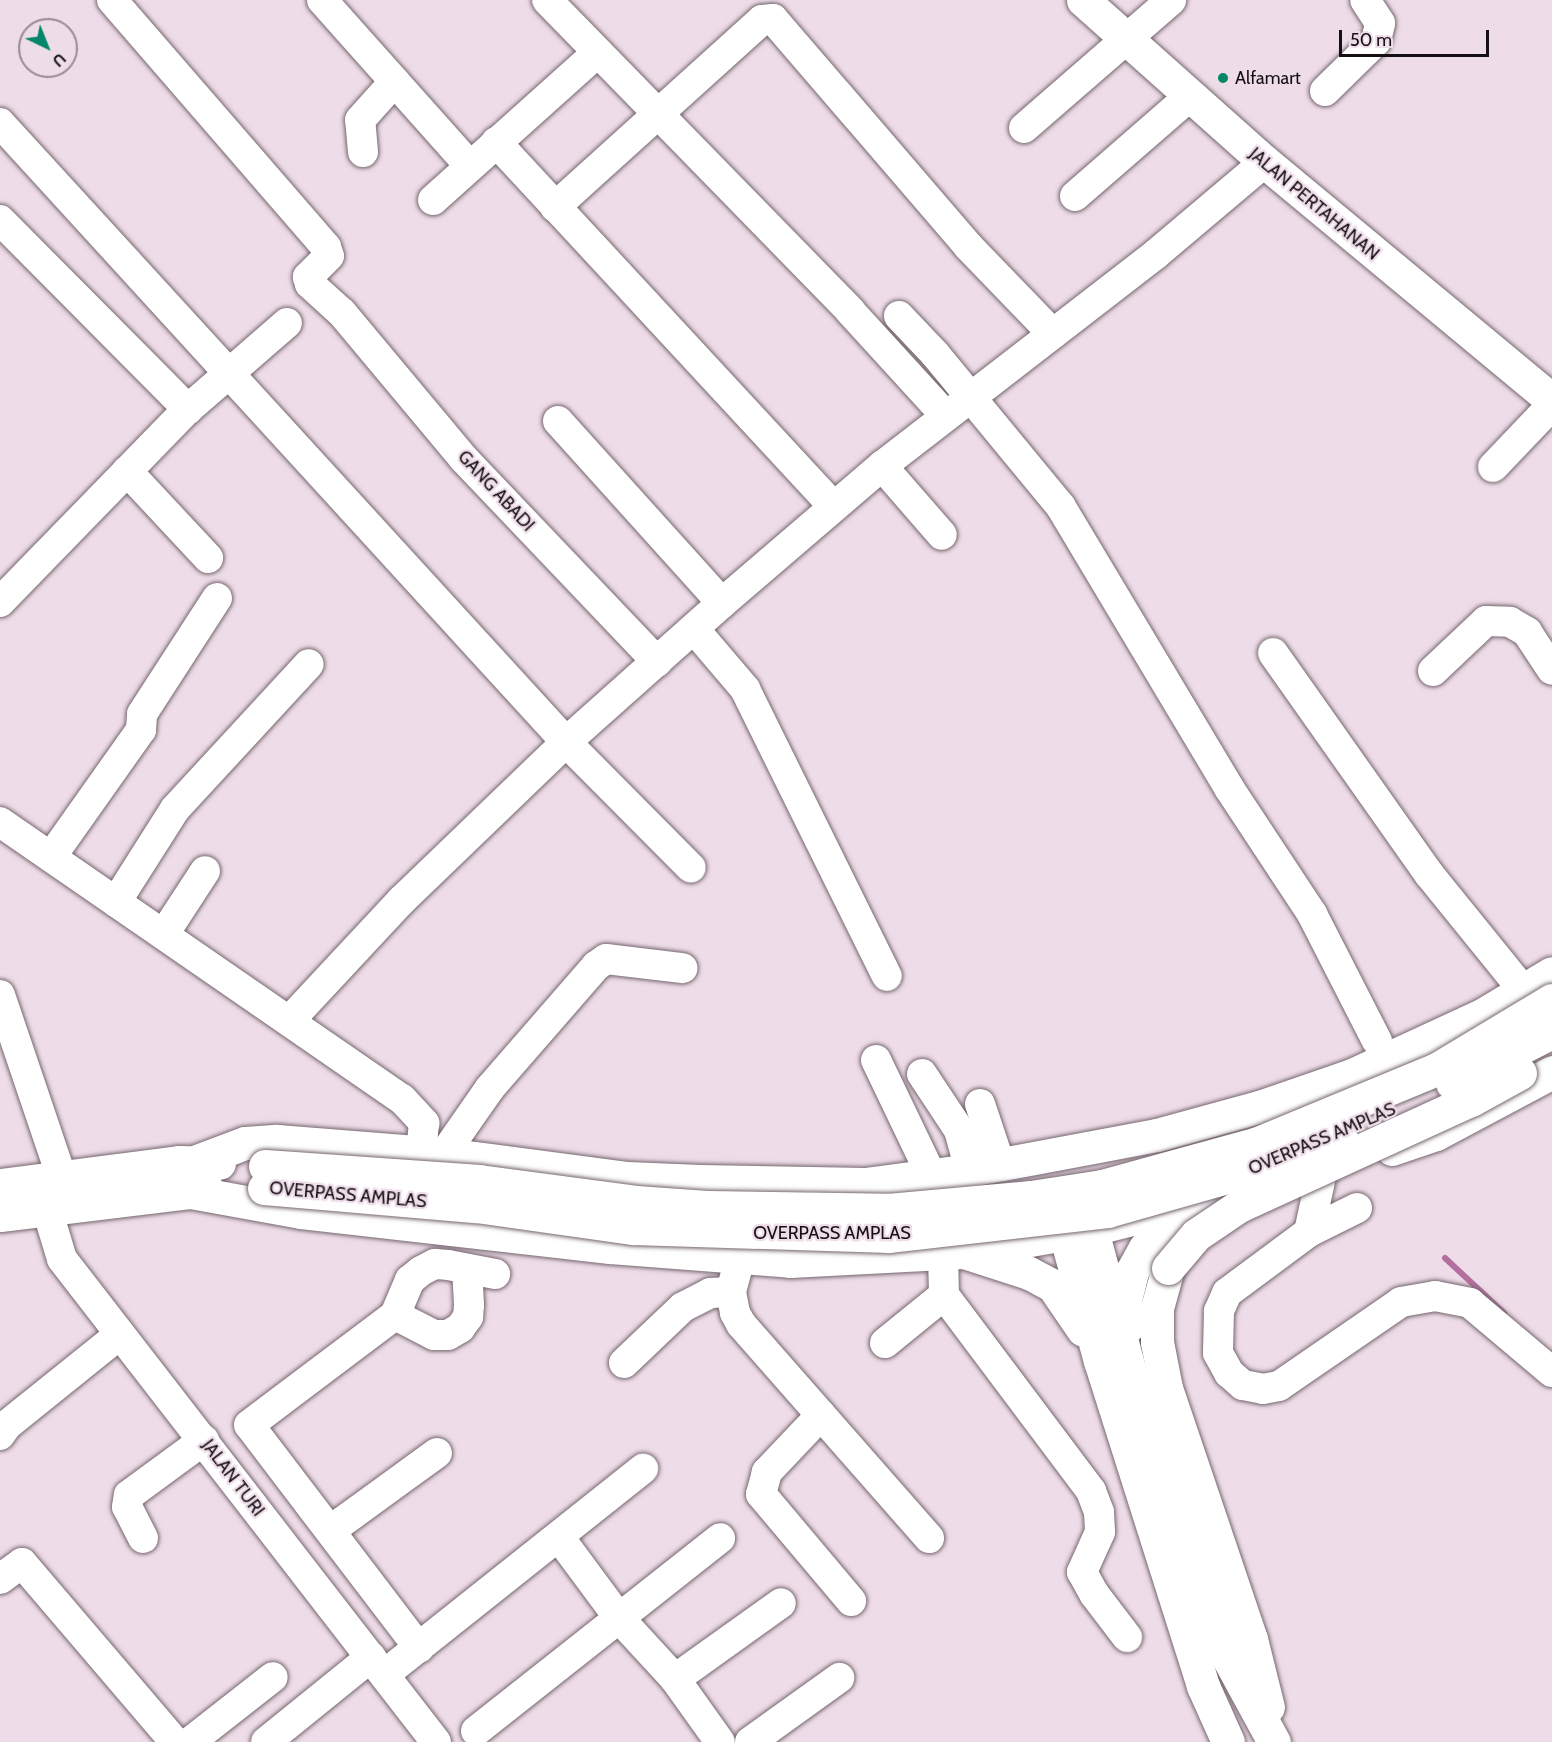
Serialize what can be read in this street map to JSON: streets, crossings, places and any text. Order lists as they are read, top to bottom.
{
  "streets": {
    "main road": ["JALAN PERTAHANAN", "OVERPASS AMPLAS"],
    "street": ["GANG ABADI", "JALAN TURI"]
  },
  "places": ["Alfamart"],
  "scale_bar": "50 m",
  "north": "bottom right"
}
